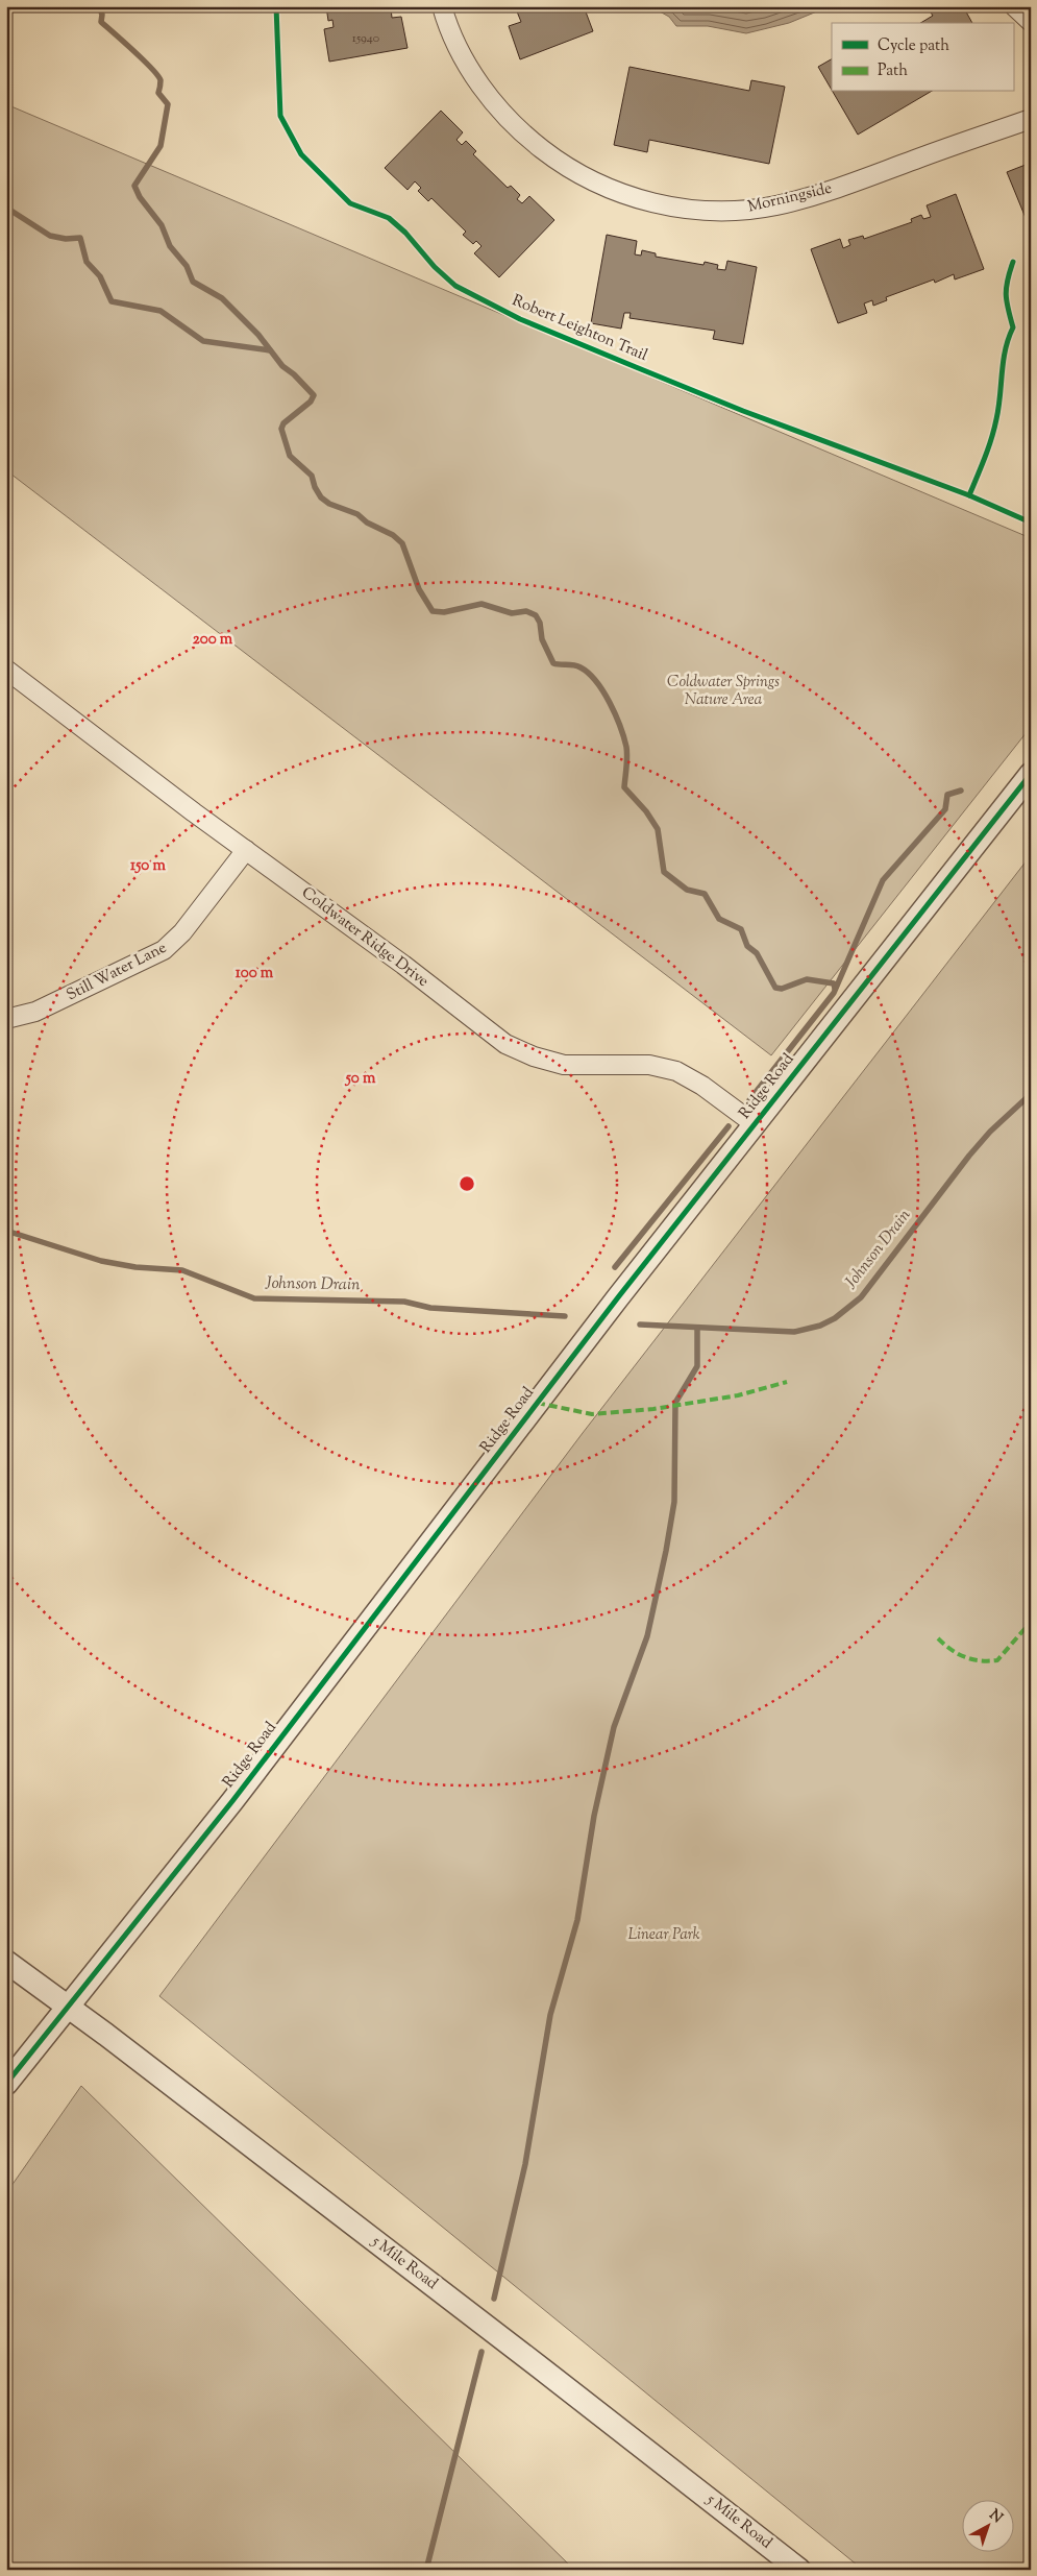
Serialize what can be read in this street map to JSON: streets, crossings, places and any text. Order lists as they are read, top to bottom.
{
  "streets": {
    "street": [
      "Morningside",
      "Coldwater Ridge Drive",
      "Still Water Lane",
      "Ridge Road",
      "5 Mile Road"
    ],
    "cycle path": ["Robert Leighton Trail"]
  },
  "crossings": [
    ["Coldwater Ridge Drive", "Still Water Lane"],
    ["Coldwater Ridge Drive", "Ridge Road"],
    ["Ridge Road", "5 Mile Road"]
  ],
  "water": ["Johnson Drain"],
  "parks": ["Coldwater Springs Nature Area", "Linear Park"],
  "house_numbers": ["15940"],
  "legend": ["Cycle path", "Path"],
  "north": "top right",
  "rings": [
    "200 m",
    "150 m",
    "100 m",
    "50 m"
  ]
}
